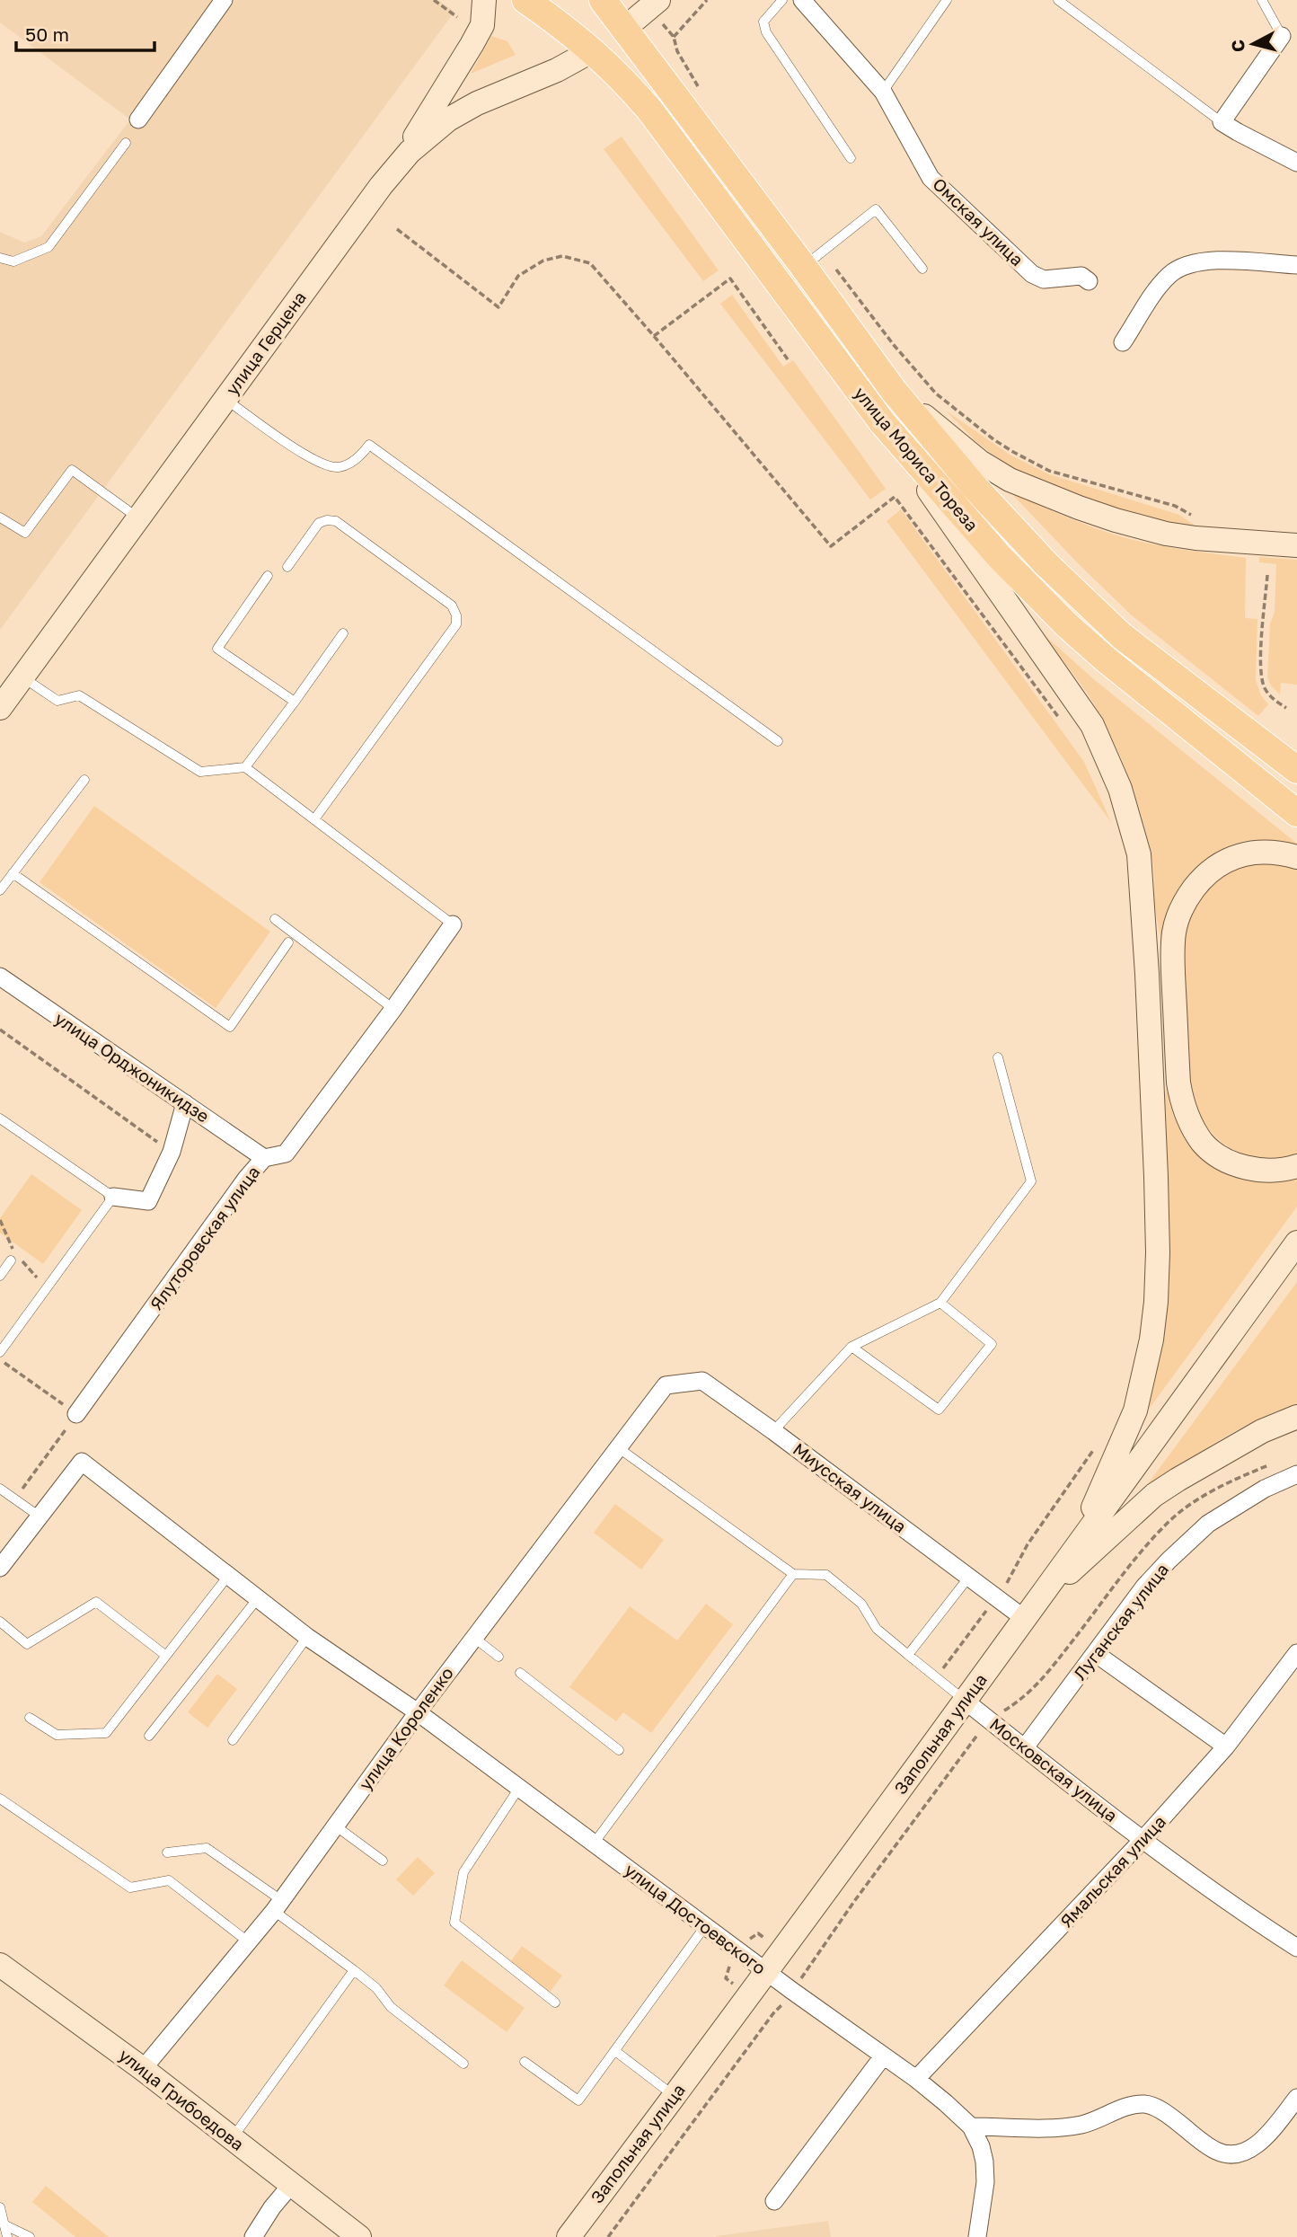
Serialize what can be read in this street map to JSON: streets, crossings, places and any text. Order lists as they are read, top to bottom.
{
  "streets": {
    "main road": ["улица Мориса Тореза"],
    "street": [
      "Омская улица",
      "улица Герцена",
      "улица Орджоникидзе",
      "Ялуторовская улица",
      "Миусская улица",
      "Луганская улица",
      "улица Короленко",
      "Запольная улица",
      "Московская улица",
      "Ямальская улица",
      "улица Достоевского",
      "улица Грибоедова"
    ]
  },
  "crossings": [
    ["улица Герцена", "улица Мориса Тореза"],
    ["улица Орджоникидзе", "Ялуторовская улица"],
    ["Миусская улица", "улица Короленко"],
    ["Миусская улица", "Запольная улица"],
    ["Луганская улица", "Московская улица"],
    ["улица Короленко", "улица Достоевского"],
    ["улица Короленко", "улица Грибоедова"],
    ["Запольная улица", "Московская улица"],
    ["Запольная улица", "улица Достоевского"],
    ["Московская улица", "Ямальская улица"],
    ["Ямальская улица", "улица Достоевского"]
  ],
  "scale_bar": "50 m",
  "north": "left"
}
